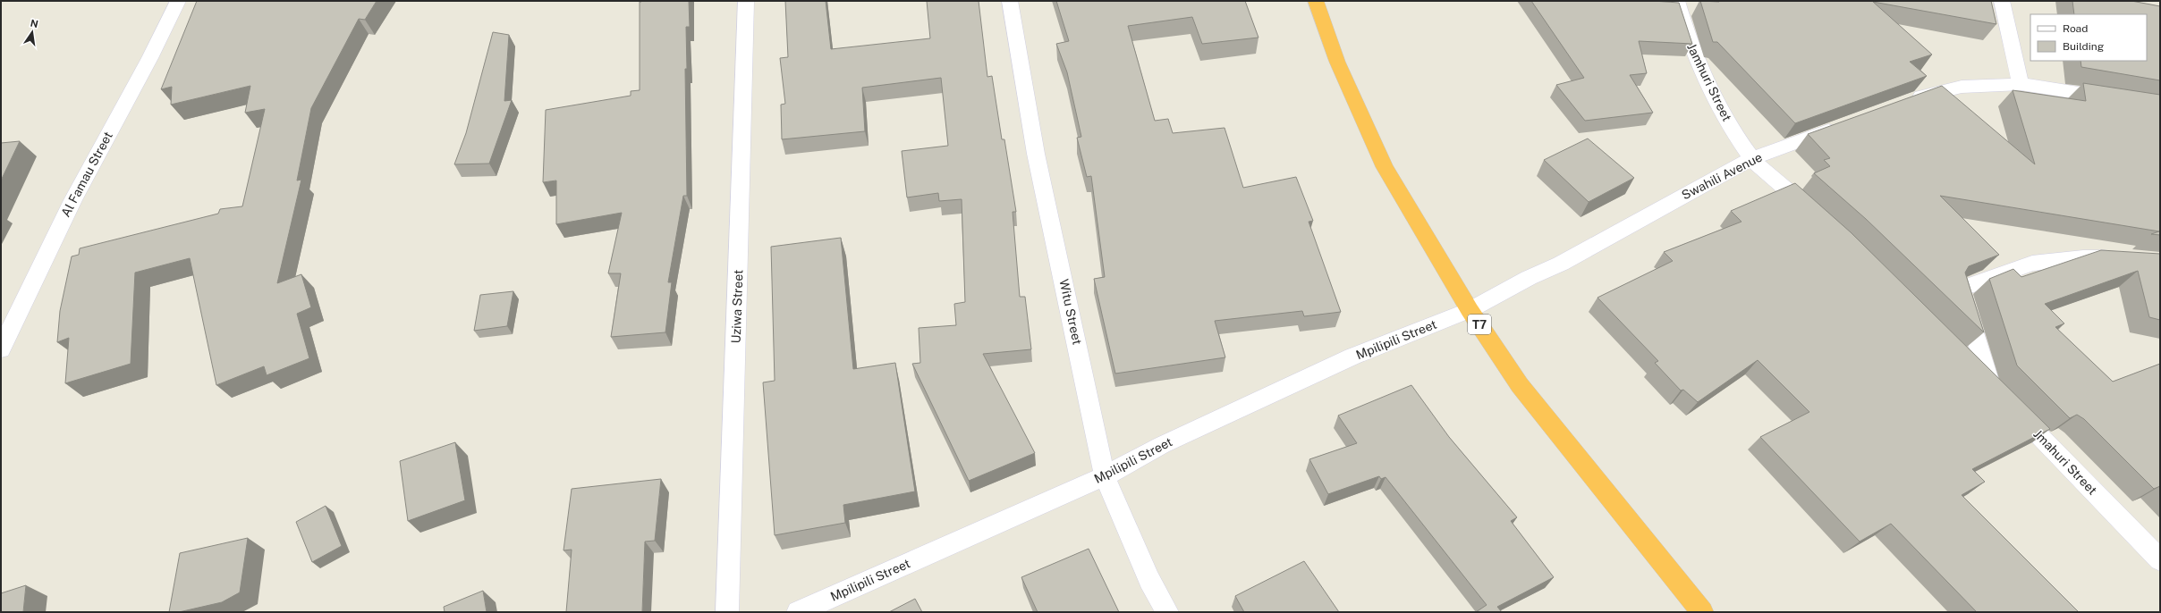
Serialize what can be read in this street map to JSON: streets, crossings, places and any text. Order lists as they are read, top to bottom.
{
  "streets": {
    "highway": ["T7"],
    "street": [
      "Jamhuri Street",
      "Al Famau Street",
      "Swahili Avenue",
      "Uziwa Street",
      "Witu Street",
      "Mpilipili Street",
      "Jmahuri Street"
    ]
  },
  "crossings": [
    ["Jamhuri Street", "Swahili Avenue"],
    ["Swahili Avenue", "T7"],
    ["Swahili Avenue", "Mpilipili Street"],
    ["Witu Street", "Mpilipili Street"],
    ["T7", "Mpilipili Street"]
  ],
  "legend": ["Road", "Building"],
  "north": "top"
}
